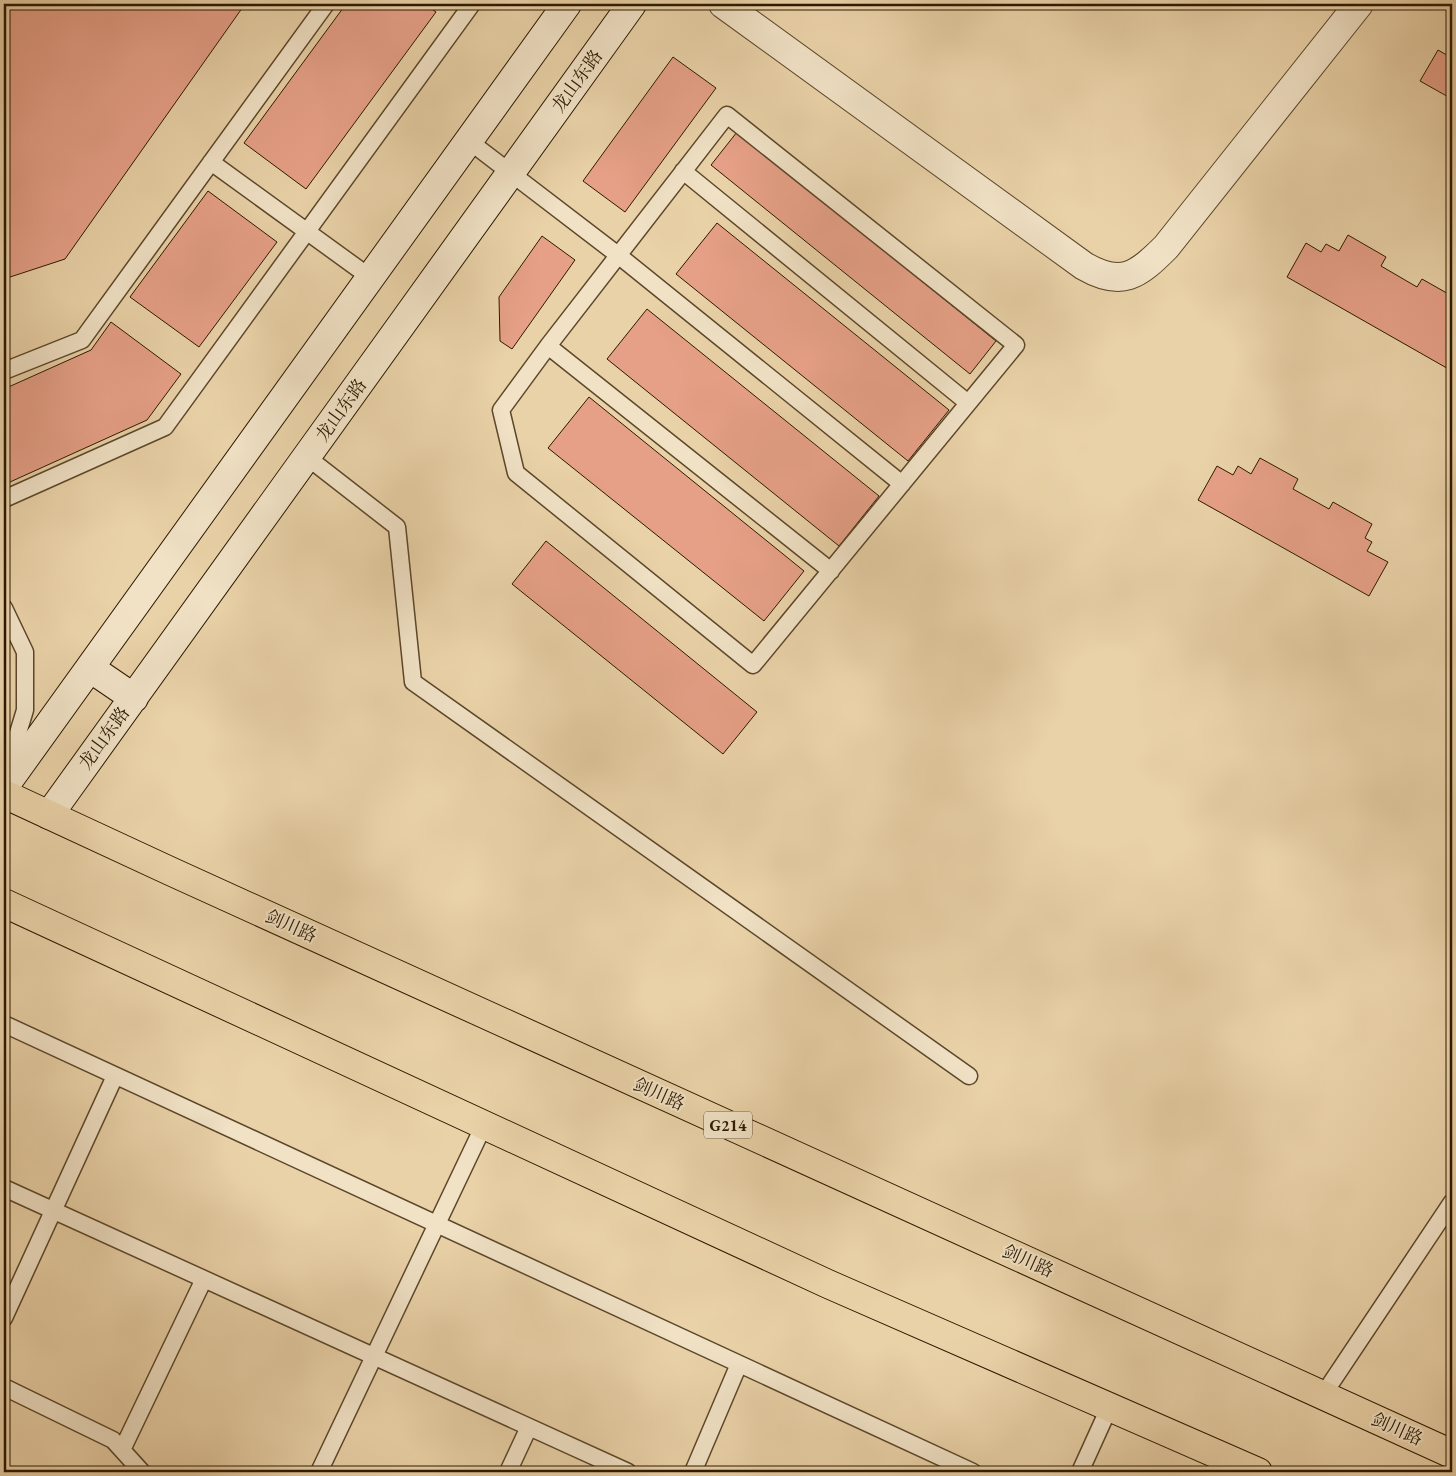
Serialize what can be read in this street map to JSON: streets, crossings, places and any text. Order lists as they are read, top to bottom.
{
  "streets": {
    "highway": ["剑川路", "G214"],
    "street": ["龙山东路"]
  },
  "crossings": [
    ["龙山东路", "剑川路"]
  ]
}
